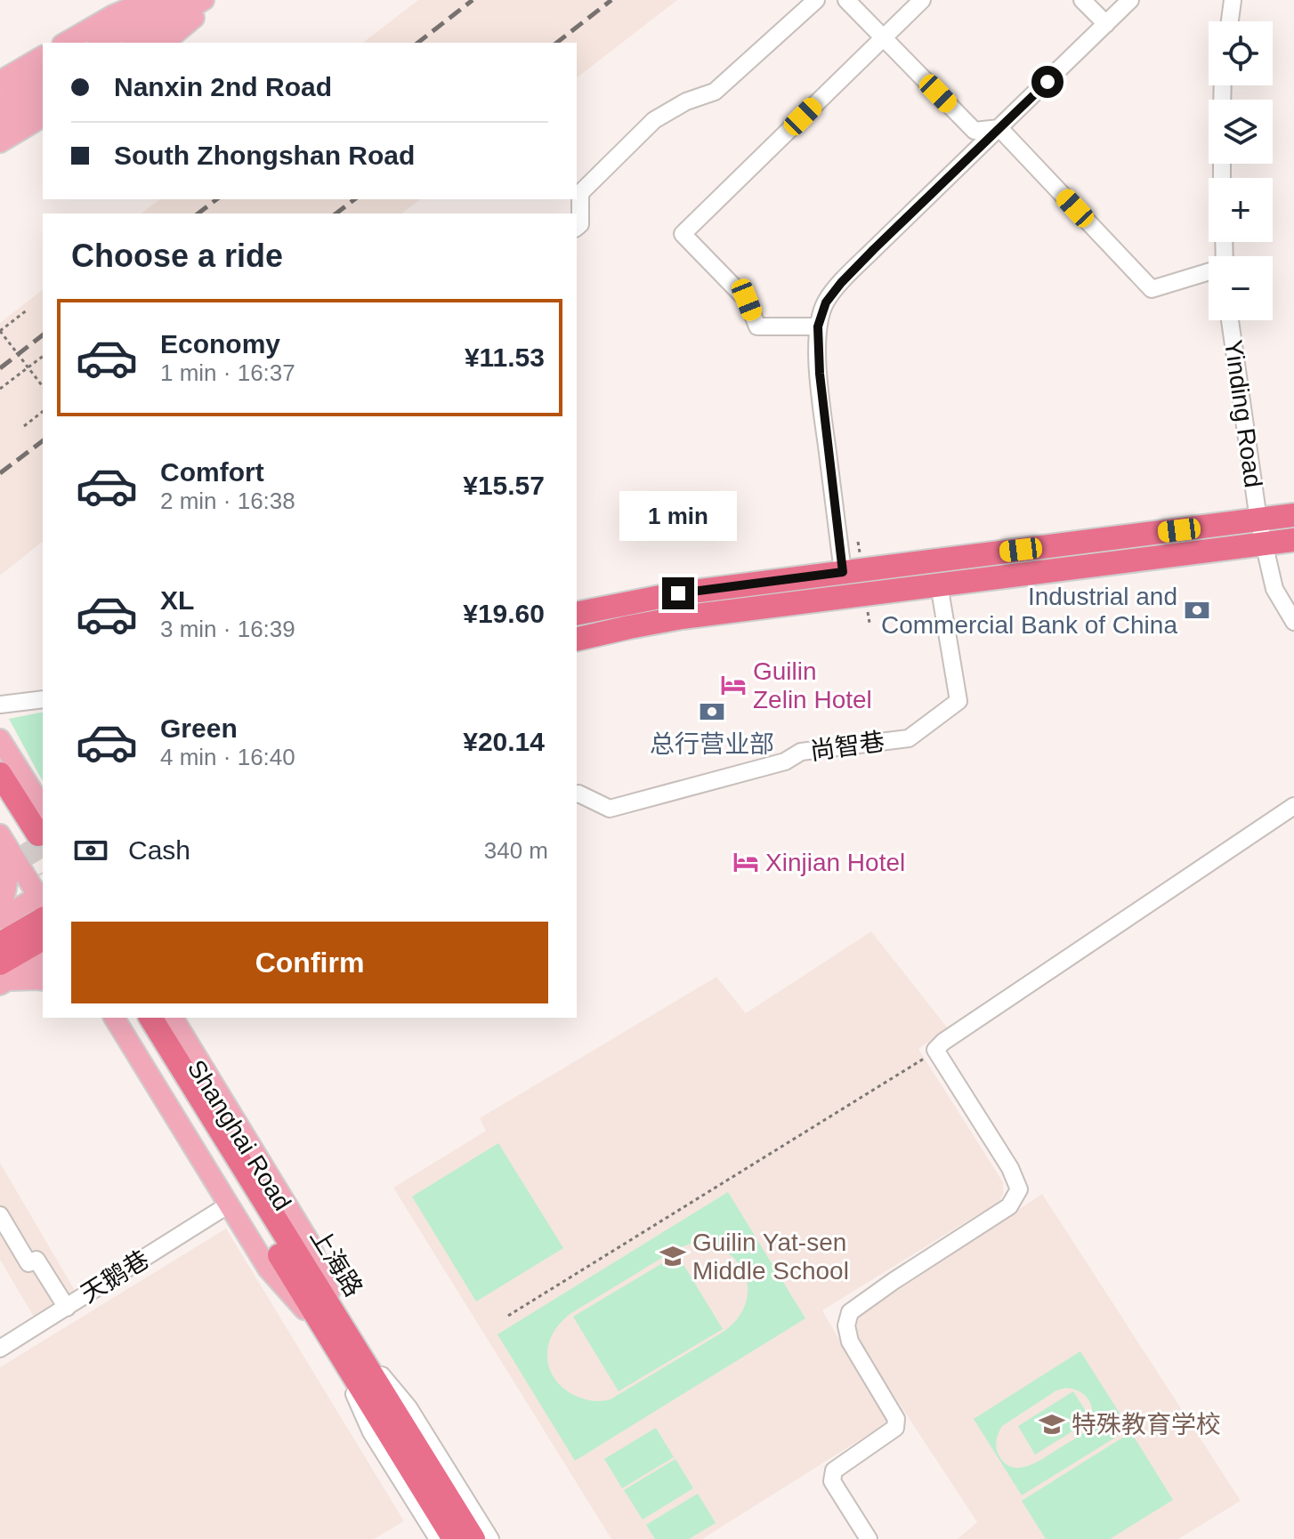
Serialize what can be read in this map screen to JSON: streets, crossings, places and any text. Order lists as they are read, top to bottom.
{
  "streets": {
    "highway": ["Shanghai Road", "上海路"],
    "street": ["Yinding Road", "尚智巷", "天鹅巷"]
  },
  "crossings": [
    ["Shanghai Road", "上海路"]
  ],
  "places": {
    "bank": ["Industrial and Commercial Bank of China", "总行营业部"],
    "hotel": ["Guilin Zelin Hotel", "Xinjian Hotel"],
    "school or university": ["Guilin Yat-sen Middle School", "特殊教育学校"]
  },
  "page": {
    "map_buttons": ["+", "−"],
    "banner": ["Nanxin 2nd Road", "South Zhongshan Road"],
    "heading": "Choose a ride",
    "list": [
      {
        "name": "Economy",
        "note": "1 min · 16:37",
        "value": "¥11.53"
      },
      {
        "name": "Comfort",
        "note": "2 min · 16:38",
        "value": "¥15.57"
      },
      {
        "name": "XL",
        "note": "3 min · 16:39",
        "value": "¥19.60"
      },
      {
        "name": "Green",
        "note": "4 min · 16:40",
        "value": "¥20.14"
      }
    ],
    "bubble": "1 min",
    "pay": ["Cash", "340 m"],
    "buttons": "Confirm"
  }
}
